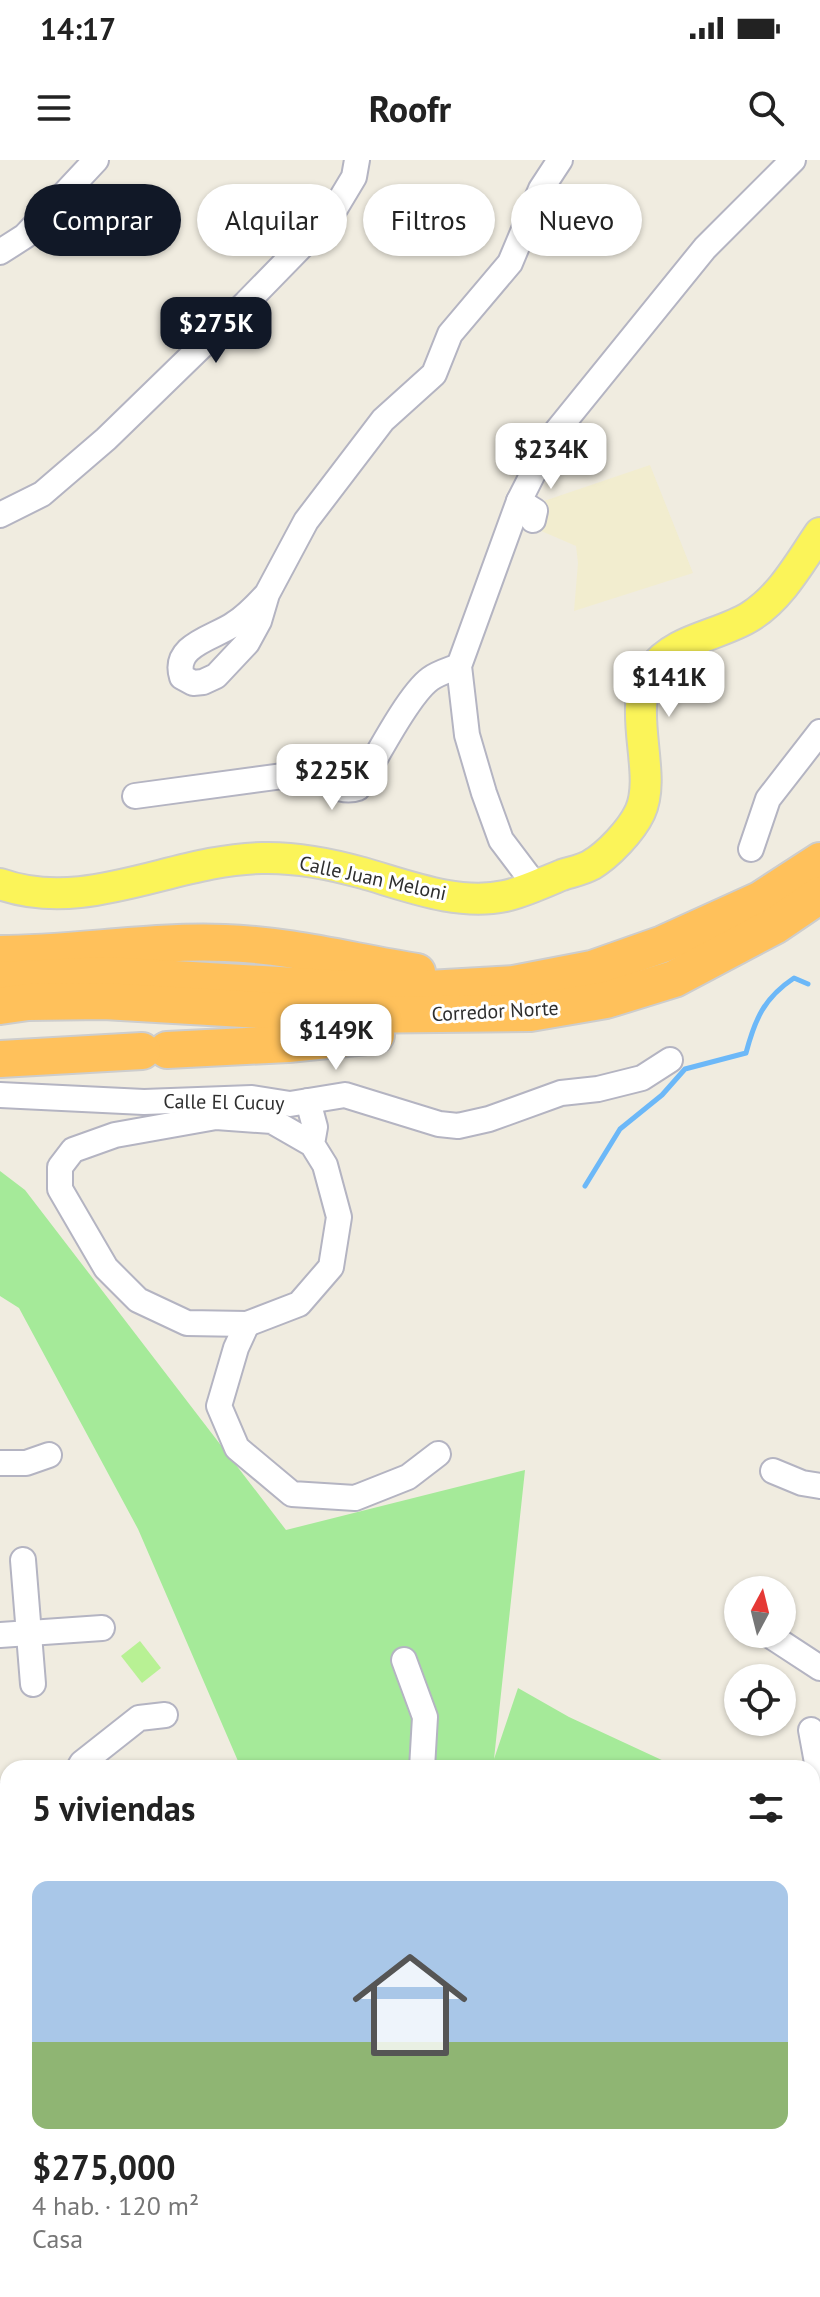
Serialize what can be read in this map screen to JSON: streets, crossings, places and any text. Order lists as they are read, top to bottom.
{
  "streets": {
    "highway": ["Corredor Norte"],
    "main road": ["Calle Juan Meloni"],
    "street": ["Calle El Cucuy"]
  },
  "north": "top",
  "page": {
    "status": "14:17",
    "header": "Roofr",
    "chip": [
      "Comprar",
      "Alquilar",
      "Filtros",
      "Nuevo"
    ],
    "price": [
      "$275K",
      "$234K",
      "$141K",
      "$225K",
      "$149K"
    ],
    "heading": "5 viviendas",
    "list": [
      {
        "name": "$275,000",
        "note": "4 hab. · 120 m² · Casa"
      }
    ]
  }
}
